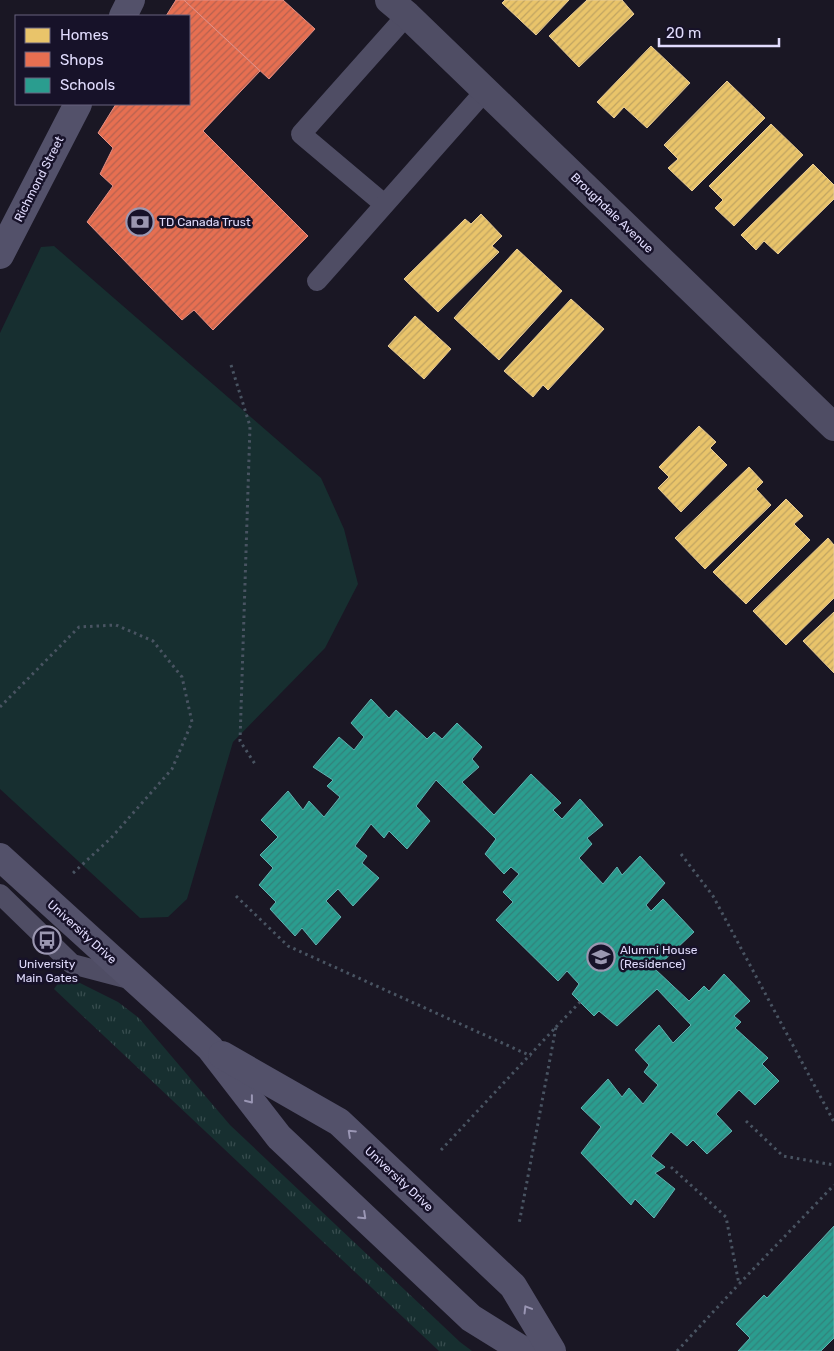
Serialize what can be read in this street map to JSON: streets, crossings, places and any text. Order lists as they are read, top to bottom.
{
  "streets": {
    "street": ["Richmond Street", "Broughdale Avenue", "University Drive"]
  },
  "places": {
    "bank": ["TD Canada Trust"],
    "bus stop": ["University Main Gates"],
    "school or university": ["Alumni House (Residence)"]
  },
  "legend": ["Homes", "Shops", "Schools"],
  "scale_bar": "20 m"
}
